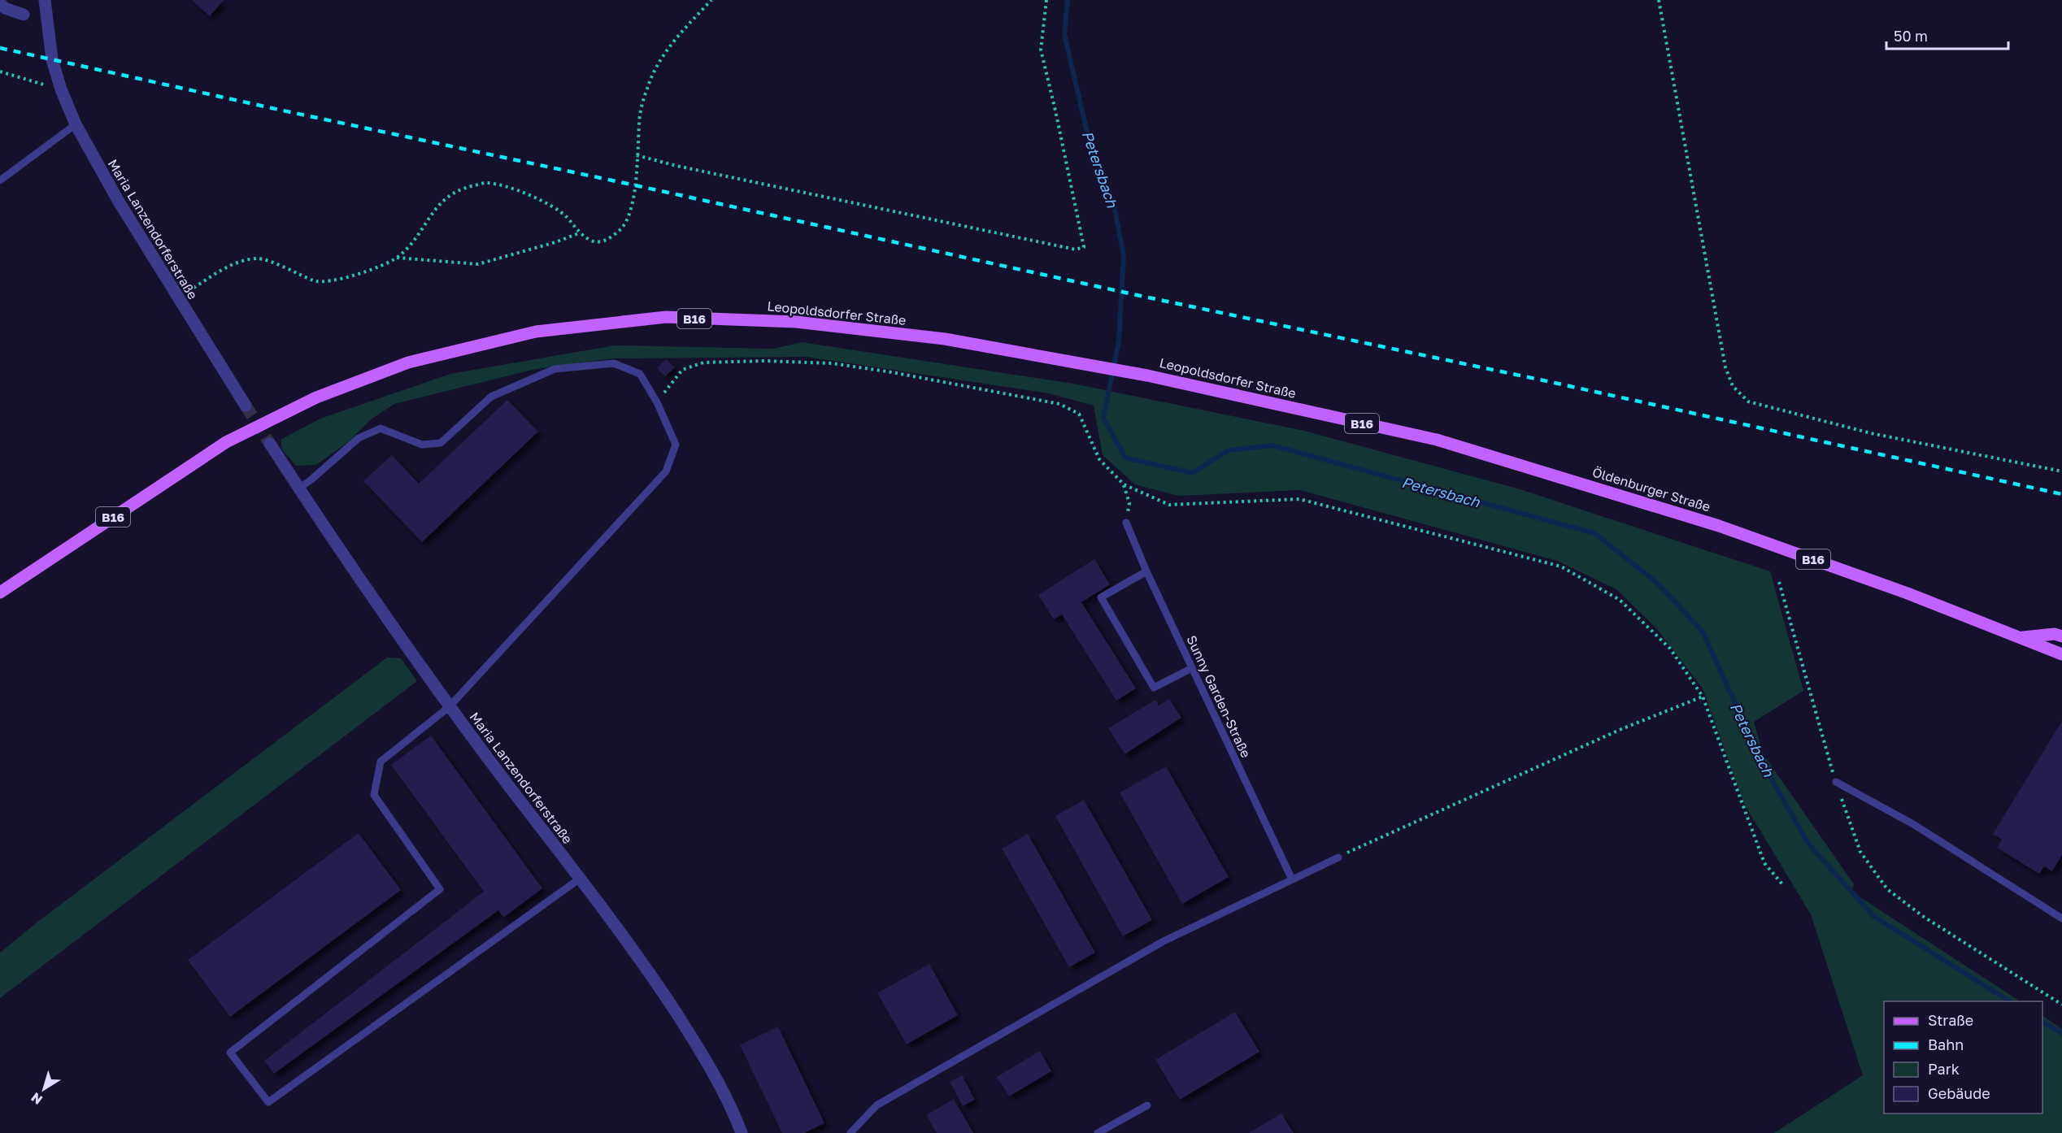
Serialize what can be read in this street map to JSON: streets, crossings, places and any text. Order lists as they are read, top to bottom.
{
  "streets": {
    "main road": ["Leopoldsdorfer Straße", "B16", "Öldenburger Straße"],
    "street": ["Maria Lanzendorferstraße"],
    "lane": ["Sunny Garden-Straße"]
  },
  "crossings": [
    ["Leopoldsdorfer Straße", "Öldenburger Straße"],
    ["B16", "Öldenburger Straße"]
  ],
  "water": ["Petersbach"],
  "legend": [
    "Straße",
    "Bahn",
    "Park",
    "Gebäude"
  ],
  "scale_bar": "50 m",
  "north": "bottom left"
}
